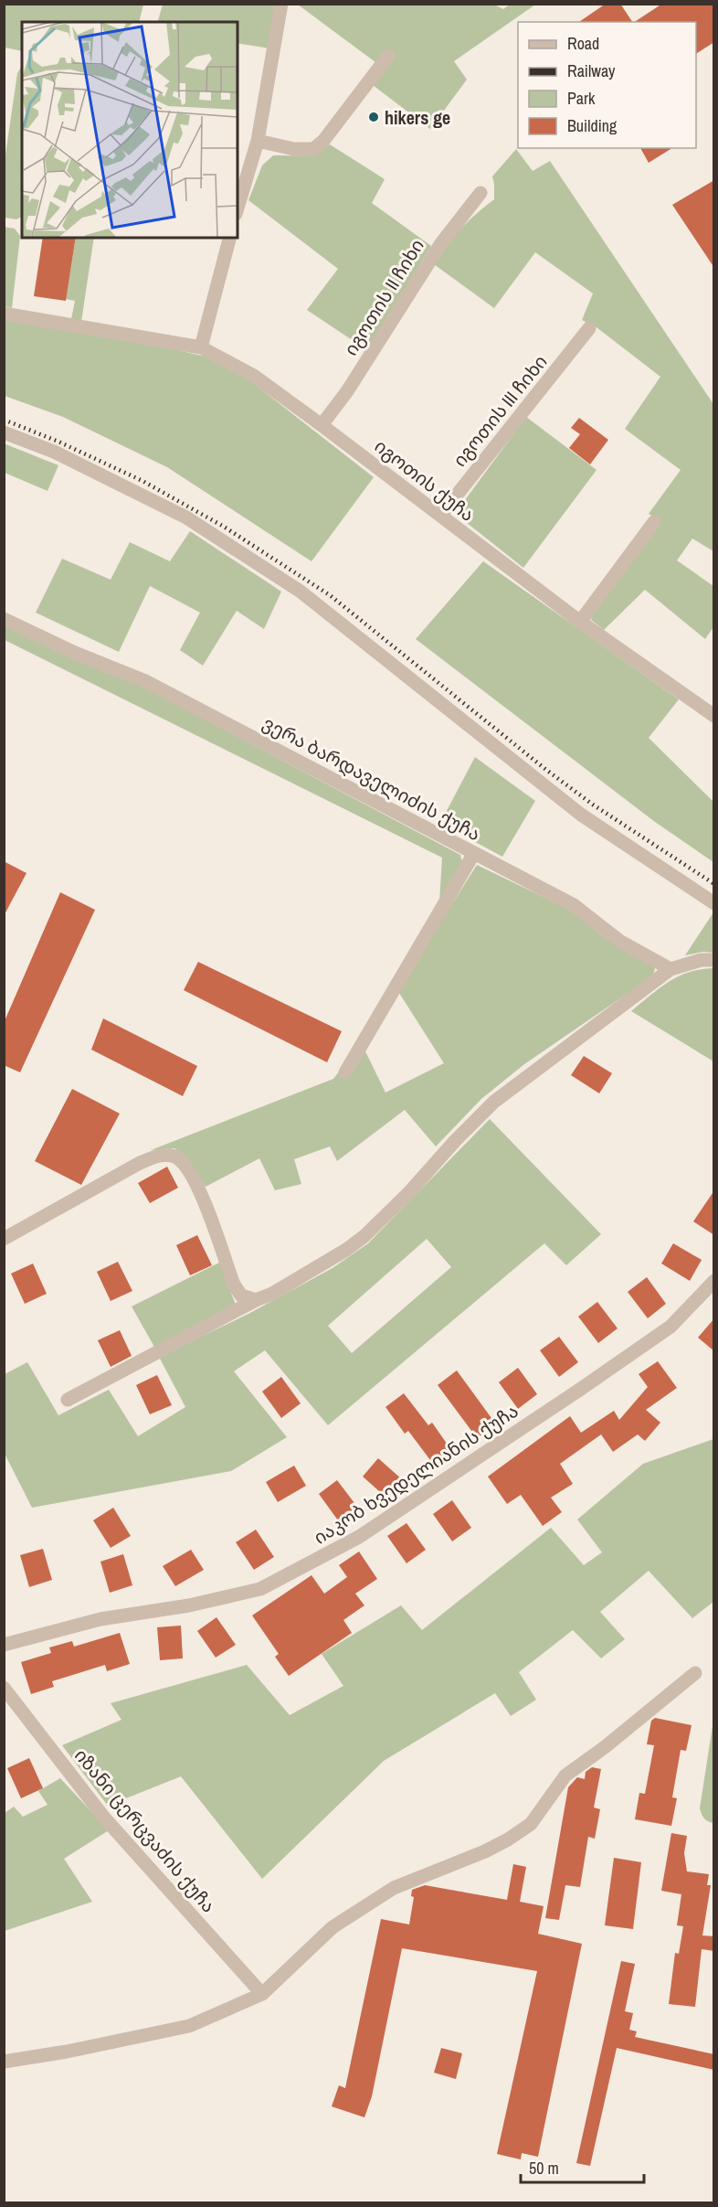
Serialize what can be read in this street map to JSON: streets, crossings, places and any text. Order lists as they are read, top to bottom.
{
  "streets": {
    "street": [
      "იგოთის II ჩიხი",
      "იგოთის III ჩიხი",
      "იგოთის ქუჩა",
      "ვერა ბარდაველიძის ქუჩა",
      "იაკობ ხვედელიანის ქუჩა",
      "იზანი ცერცვაძის ქუჩა"
    ]
  },
  "crossings": [
    ["იგოთის II ჩიხი", "იგოთის ქუჩა"],
    ["იგოთის III ჩიხი", "იგოთის ქუჩა"]
  ],
  "places": ["hikers ge"],
  "legend": [
    "Road",
    "Railway",
    "Park",
    "Building"
  ],
  "scale_bar": "50 m"
}
